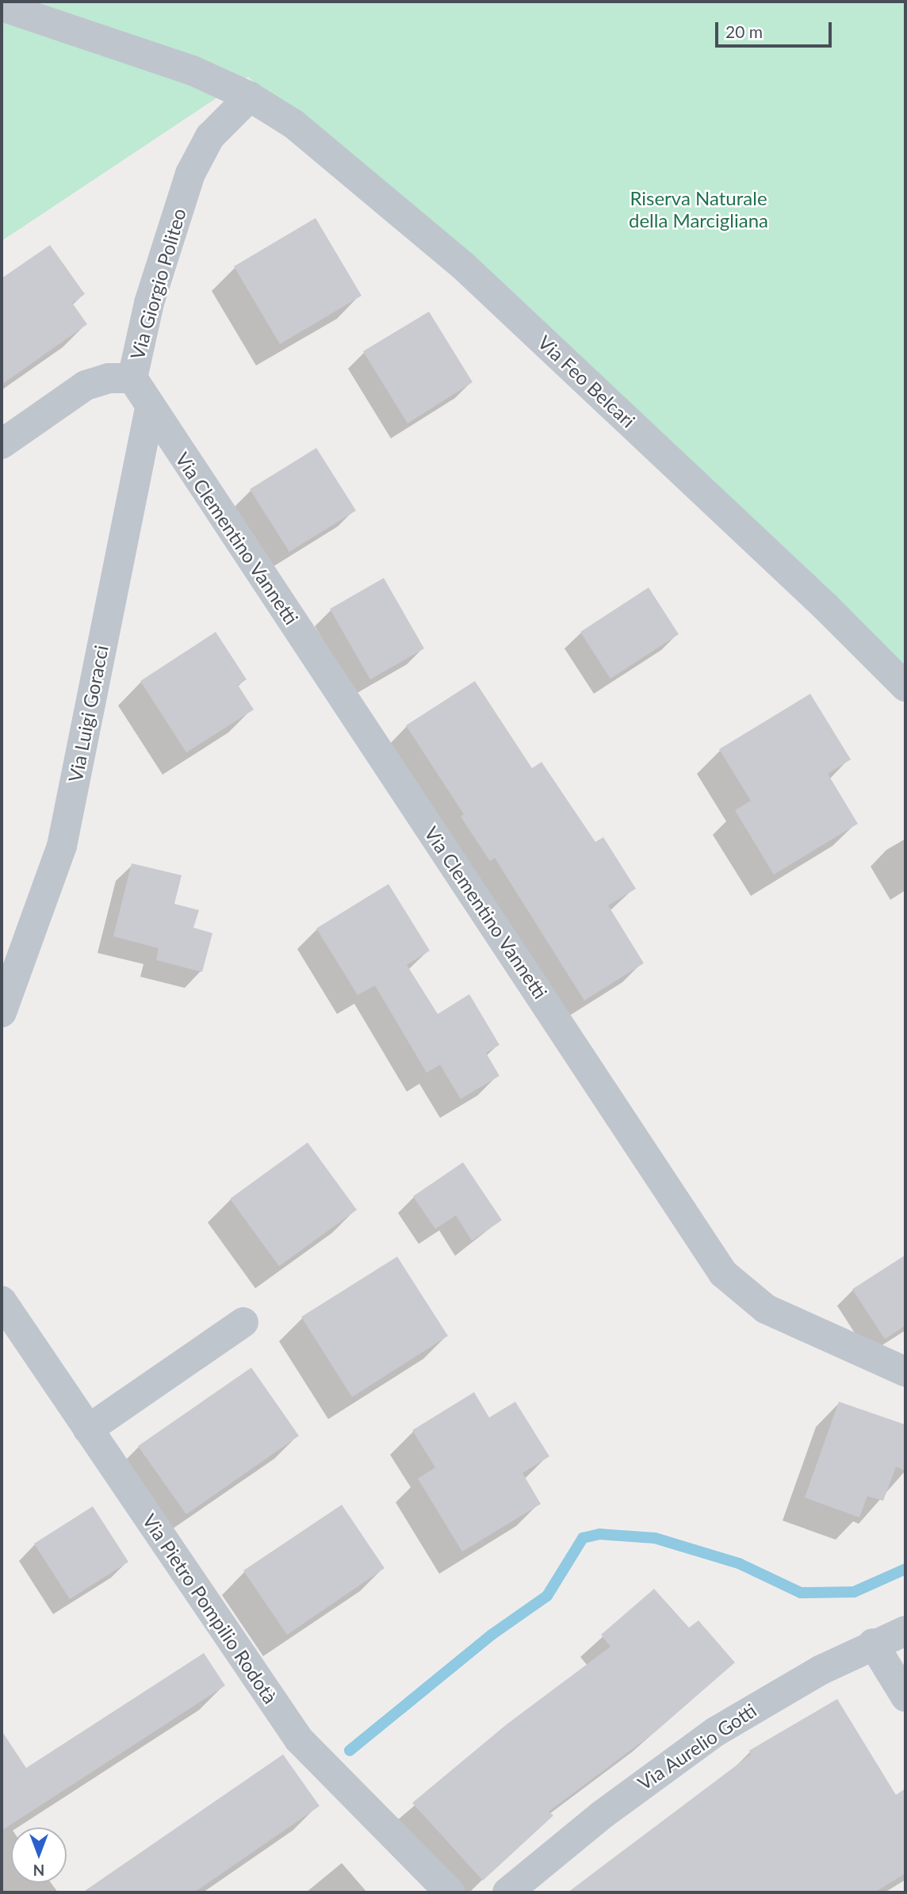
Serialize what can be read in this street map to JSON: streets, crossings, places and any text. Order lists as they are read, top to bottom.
{
  "streets": {
    "street": [
      "Via Giorgio Politeo",
      "Via Feo Belcari",
      "Via Clementino Vannetti",
      "Via Luigi Goracci",
      "Via Pietro Pompilio Rodotà",
      "Via Aurelio Gotti"
    ]
  },
  "crossings": [
    ["Via Giorgio Politeo", "Via Feo Belcari"],
    ["Via Giorgio Politeo", "Via Clementino Vannetti"],
    ["Via Clementino Vannetti", "Via Luigi Goracci"]
  ],
  "parks": ["Riserva Naturale della Marcigliana"],
  "scale_bar": "20 m",
  "north": "bottom"
}
